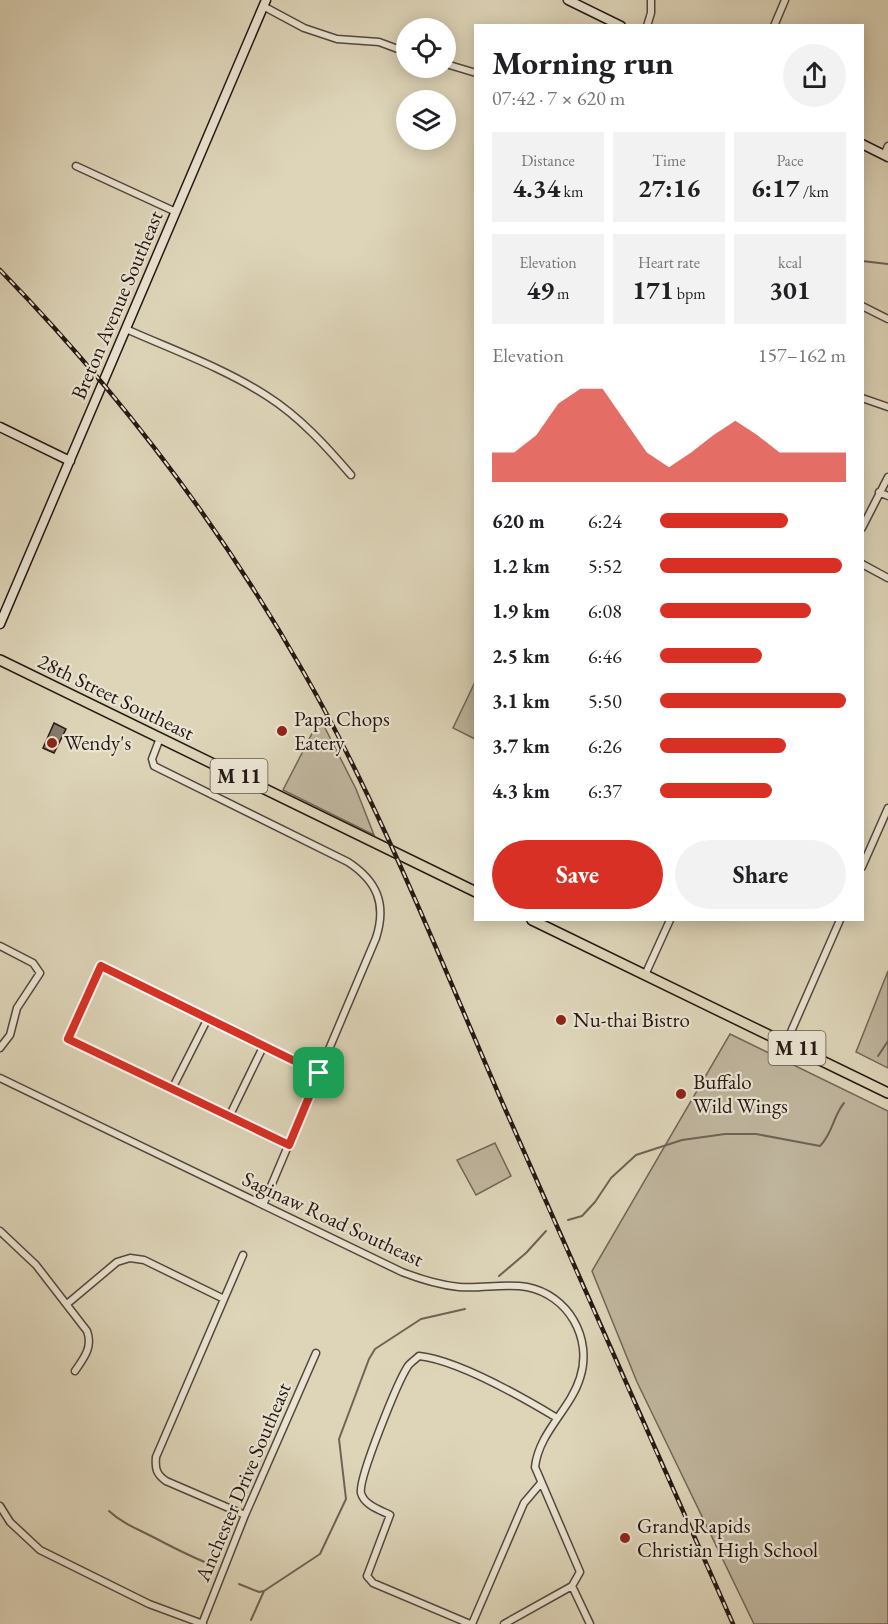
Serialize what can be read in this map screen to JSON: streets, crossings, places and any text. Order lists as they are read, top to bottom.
{
  "streets": {
    "main road": ["Breton Avenue Southeast", "28th Street Southeast", "M 11"],
    "street": ["Saginaw Road Southeast", "Anchester Drive Southeast"]
  },
  "places": [
    "Papa Chops Eatery",
    "Wendy's",
    "Nu-thai Bistro",
    "Buffalo Wild Wings",
    "Grand Rapids Christian High School"
  ],
  "page": {
    "heading": ["Morning run", "07:42 · 7 × 620 m"],
    "stats": [
      ["Distance", "4.34 km"],
      ["Time", "27:16"],
      ["Pace", "6:17 /km"],
      ["Elevation", "49 m"],
      ["Heart rate", "171 bpm"],
      ["kcal", "301"]
    ],
    "chart": ["Elevation", "157–162 m"],
    "list": [
      {
        "name": "620 m",
        "note": "6:24"
      },
      {
        "name": "1.2 km",
        "note": "5:52"
      },
      {
        "name": "1.9 km",
        "note": "6:08"
      },
      {
        "name": "2.5 km",
        "note": "6:46"
      },
      {
        "name": "3.1 km",
        "note": "5:50"
      },
      {
        "name": "3.7 km",
        "note": "6:26"
      },
      {
        "name": "4.3 km",
        "note": "6:37"
      }
    ],
    "buttons": ["Save", "Share"]
  }
}
